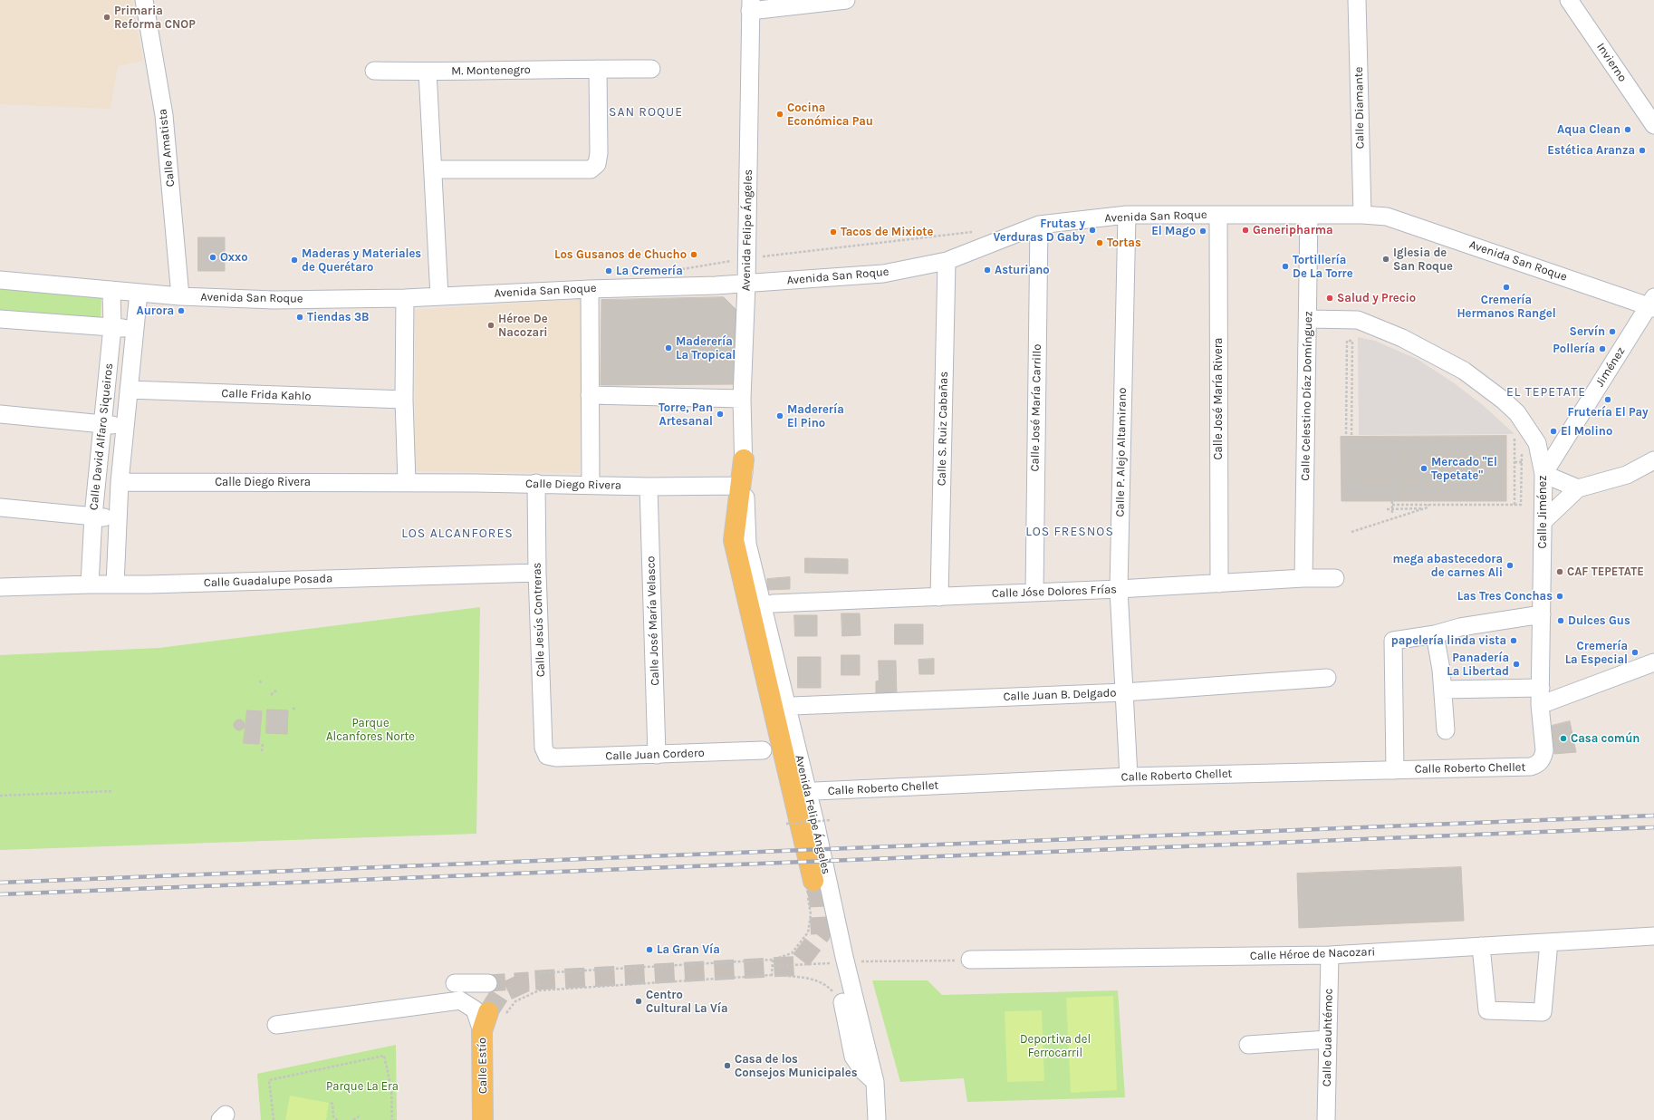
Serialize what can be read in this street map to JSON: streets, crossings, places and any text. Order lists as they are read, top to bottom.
{
  "streets": {
    "main road": ["Avenida Felipe Ángeles", "Calle Estío"],
    "street": [
      "Invierno",
      "M. Montenegro",
      "Calle Diamante",
      "Calle Amatista",
      "Avenida San Roque",
      "Jiménez",
      "Calle Frida Kahlo",
      "Calle Celestino Díaz Domínguez",
      "Calle José María Rivera",
      "Calle José María Carrillo",
      "Calle S. Ruiz Cabañas",
      "Calle David Alfaro Siqueiros",
      "Calle P. Alejo Altamirano",
      "Calle Diego Rivera",
      "Calle Jiménez",
      "Calle Guadalupe Posada",
      "Calle Jóse Dolores Frías",
      "Calle Jesús Contreras",
      "Calle José María Velasco",
      "Calle Juan B. Delgado",
      "Calle Juan Cordero",
      "Calle Roberto Chellet",
      "Calle Héroe de Nacozari",
      "Calle Cuauhtémoc"
    ]
  },
  "crossings": [
    ["Calle Diamante", "Avenida San Roque"],
    ["Calle Amatista", "Avenida San Roque"],
    ["Avenida San Roque", "Avenida Felipe Ángeles"],
    ["Avenida San Roque", "Jiménez"],
    ["Avenida San Roque", "Calle Celestino Díaz Domínguez"],
    ["Avenida San Roque", "Calle José María Rivera"],
    ["Avenida San Roque", "Calle José María Carrillo"],
    ["Avenida San Roque", "Calle S. Ruiz Cabañas"],
    ["Avenida San Roque", "Calle David Alfaro Siqueiros"],
    ["Avenida San Roque", "Calle P. Alejo Altamirano"],
    ["Avenida Felipe Ángeles", "Calle Diego Rivera"],
    ["Jiménez", "Calle Jiménez"],
    ["Calle Frida Kahlo", "Calle David Alfaro Siqueiros"],
    ["Calle Celestino Díaz Domínguez", "Calle Jiménez"],
    ["Calle Celestino Díaz Domínguez", "Calle Jóse Dolores Frías"],
    ["Calle José María Rivera", "Calle Jóse Dolores Frías"],
    ["Calle José María Carrillo", "Calle Jóse Dolores Frías"],
    ["Calle S. Ruiz Cabañas", "Calle Jóse Dolores Frías"],
    ["Calle David Alfaro Siqueiros", "Calle Diego Rivera"],
    ["Calle David Alfaro Siqueiros", "Calle Guadalupe Posada"],
    ["Calle P. Alejo Altamirano", "Calle Jóse Dolores Frías"],
    ["Calle P. Alejo Altamirano", "Calle Juan B. Delgado"],
    ["Calle P. Alejo Altamirano", "Calle Roberto Chellet"],
    ["Calle Diego Rivera", "Calle Jesús Contreras"],
    ["Calle Diego Rivera", "Calle José María Velasco"],
    ["Calle Jiménez", "Calle Roberto Chellet"],
    ["Calle Guadalupe Posada", "Calle Jesús Contreras"],
    ["Calle Jesús Contreras", "Calle Juan Cordero"],
    ["Calle José María Velasco", "Calle Juan Cordero"],
    ["Calle Héroe de Nacozari", "Calle Cuauhtémoc"]
  ],
  "districts": [
    "SAN ROQUE",
    "EL TEPETATE",
    "LOS FRESNOS",
    "LOS ALCANFORES"
  ],
  "parks": ["Parque Alcanfores Norte", "Deportiva del Ferrocarril", "Parque La Era"],
  "places": [
    "Primaria Reforma CNOP",
    "Cocina Económica Pau",
    "Aqua Clean",
    "Estética Aranza",
    "Frutas y Verduras D Gaby",
    "Generipharma",
    "El Mago",
    "Tacos de Mixiote",
    "Tortas",
    "Los Gusanos de Chucho",
    "Oxxo",
    "Iglesia de San Roque",
    "Maderas y Materiales de Querétaro",
    "Tortillería De La Torre",
    "Asturiano",
    "La Cremería",
    "Cremería Hermanos Rangel",
    "Salud y Precio",
    "Aurora",
    "Tiendas 3B",
    "Héroe De Nacozari",
    "Servín",
    "Maderería La Tropical",
    "Pollería",
    "Frutería El Pay",
    "Torre, Pan Artesanal",
    "Maderería El Pino",
    "El Molino",
    "Mercado \"El Tepetate\"",
    "mega abastecedora de carnes Ali",
    "CAF TEPETATE",
    "Las Tres Conchas",
    "Dulces Gus",
    "papelería linda vista",
    "Cremería La Especial",
    "Panadería La Libertad",
    "Casa común",
    "La Gran Vía",
    "Centro Cultural La Vía",
    "Casa de los Consejos Municipales"
  ]
}
